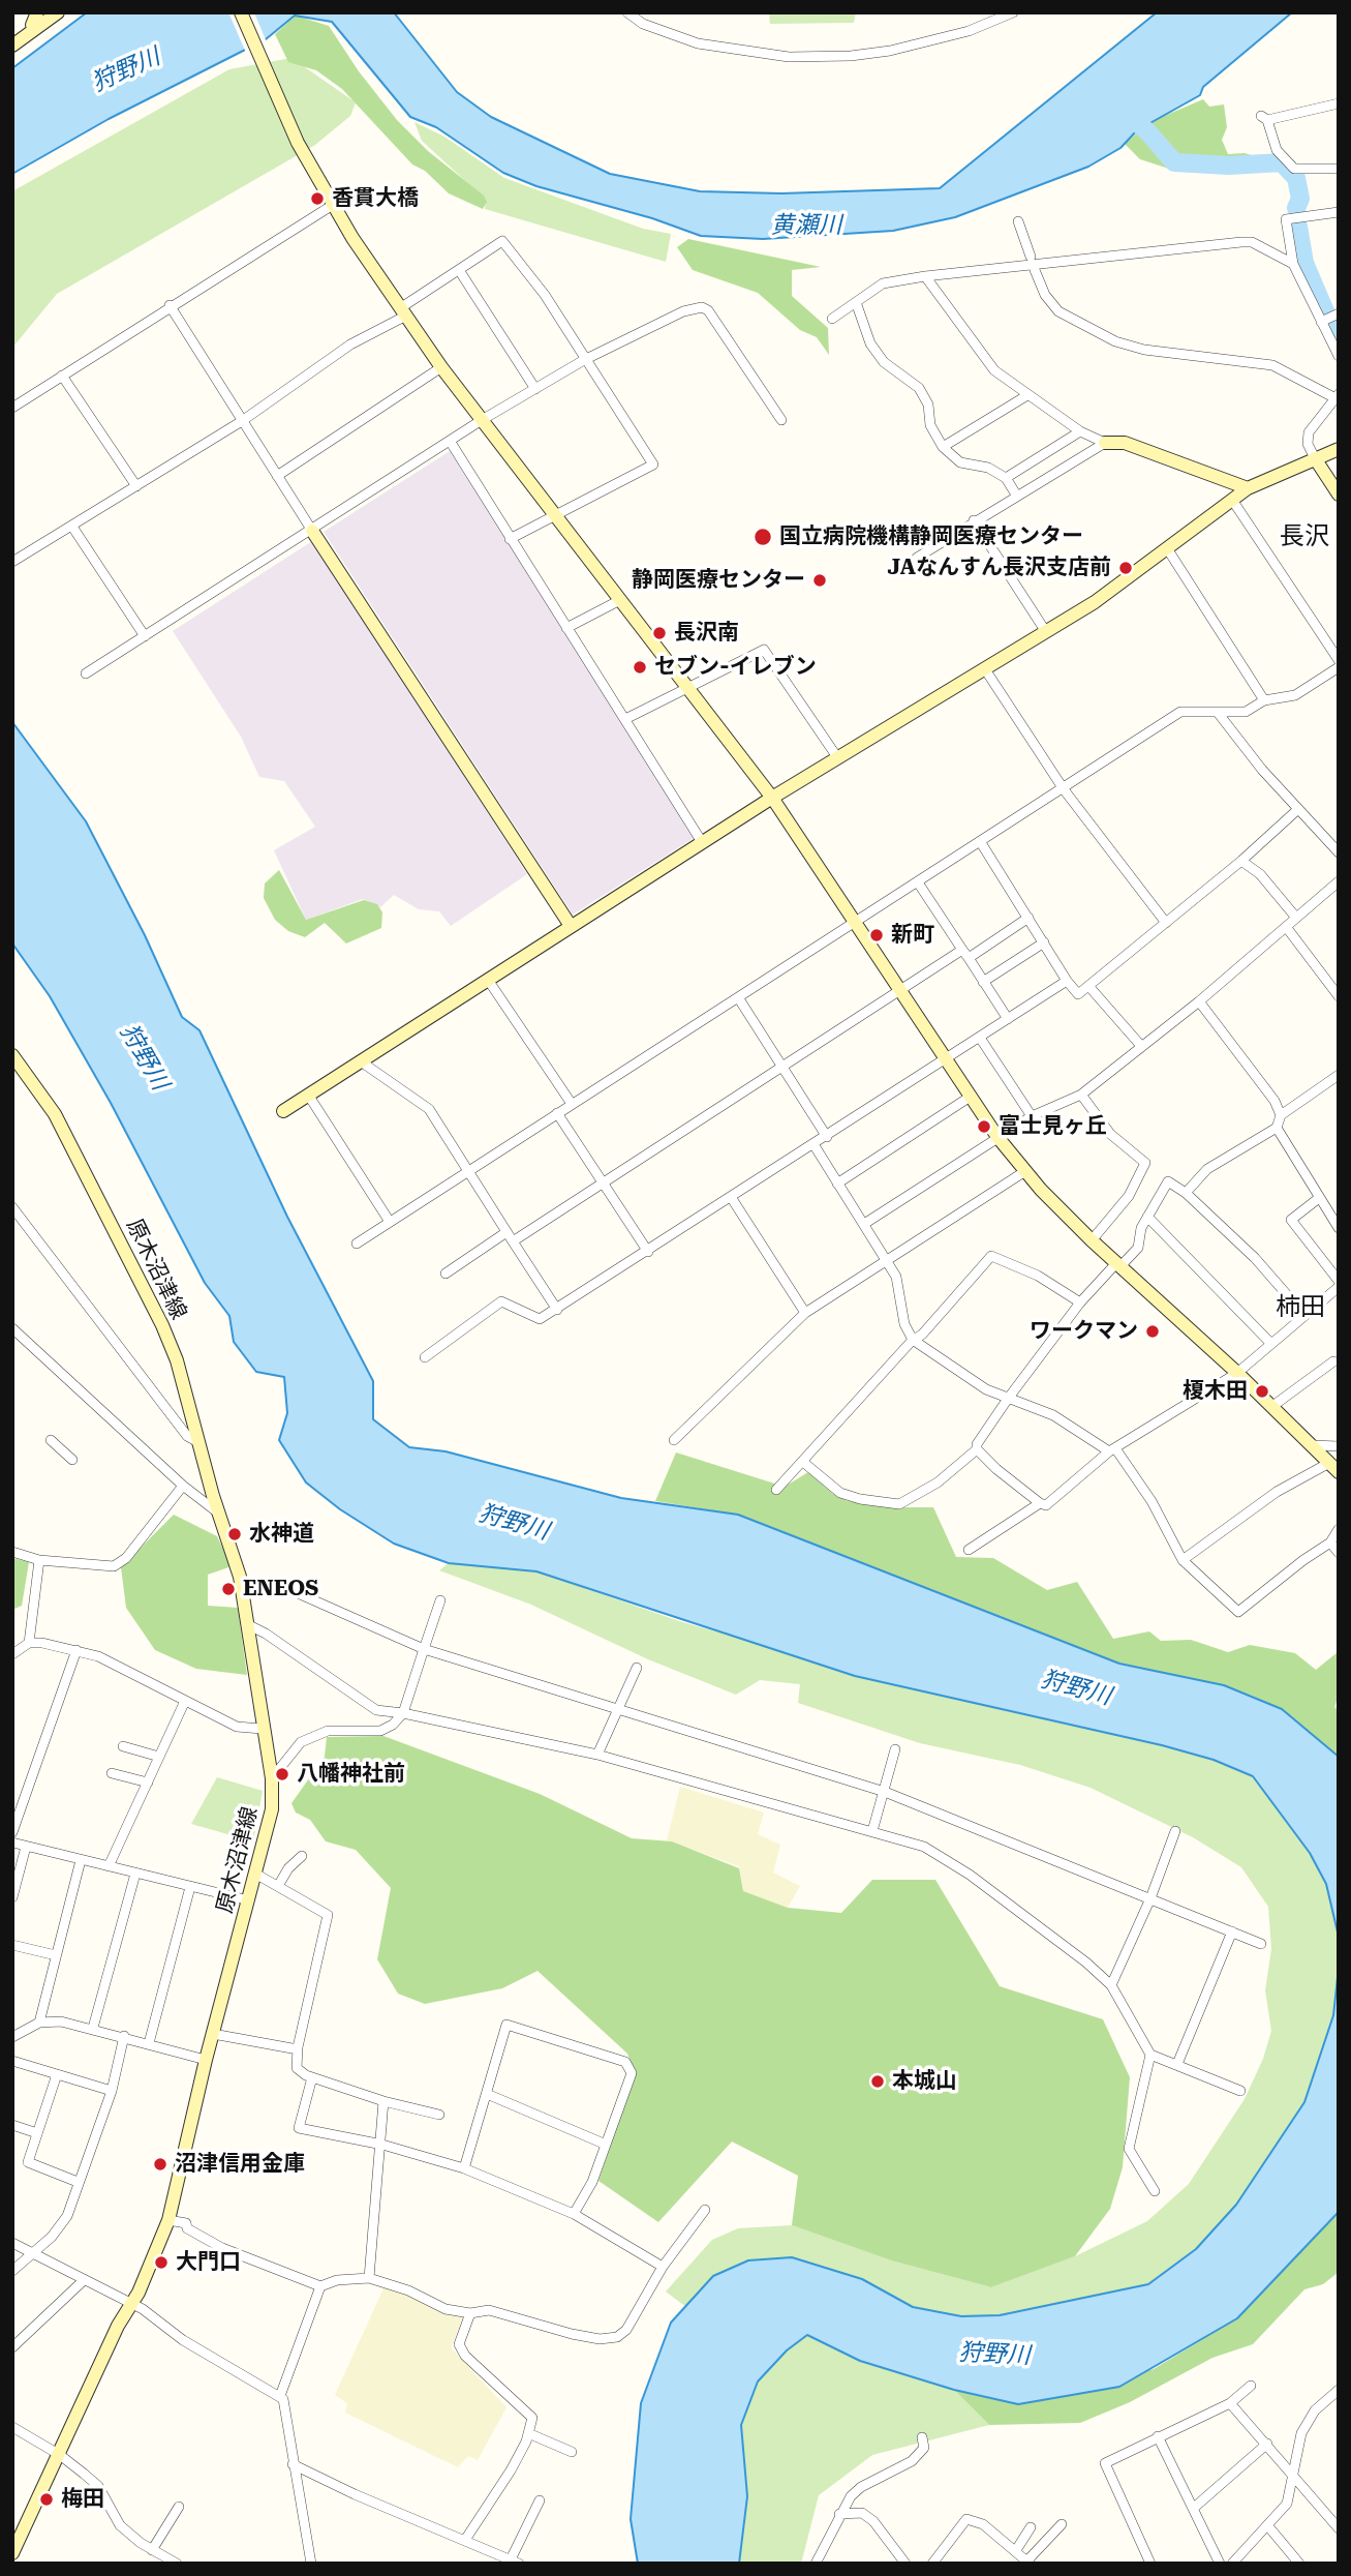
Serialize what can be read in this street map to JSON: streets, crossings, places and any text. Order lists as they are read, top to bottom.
{
  "streets": {
    "street": ["原木沼津線"]
  },
  "districts": ["長沢", "柿田"],
  "water": ["狩野川", "黄瀬川"],
  "places": [
    "香貫大橋",
    "国立病院機構静岡医療センター",
    "JAなんすん長沢支店前",
    "静岡医療センター",
    "長沢南",
    "セブン-イレブン",
    "新町",
    "富士見ヶ丘",
    "ワークマン",
    "榎木田",
    "水神道",
    "ENEOS",
    "八幡神社前",
    "本城山",
    "沼津信用金庫",
    "大門口",
    "梅田"
  ]
}
